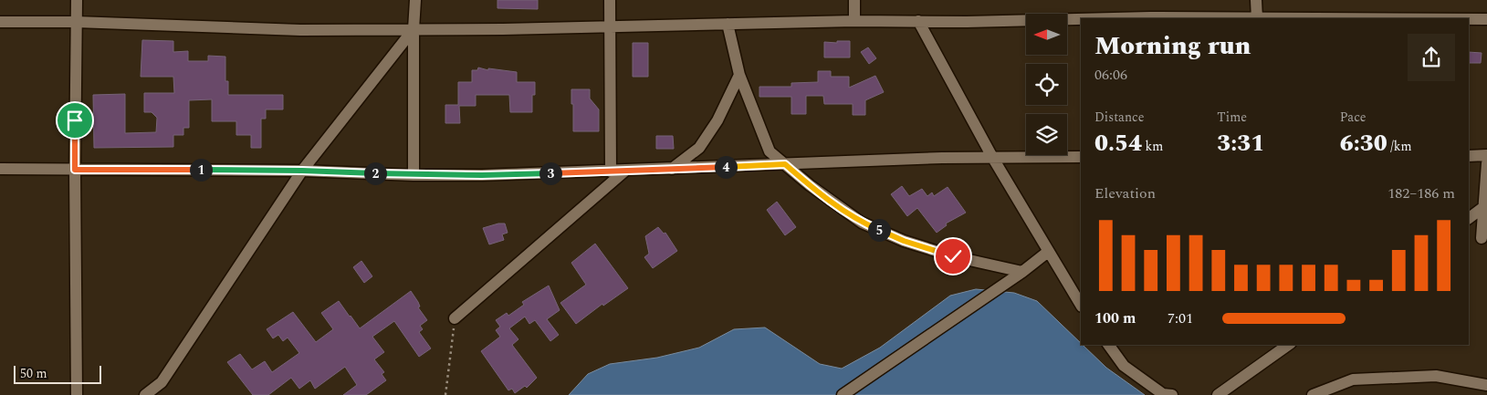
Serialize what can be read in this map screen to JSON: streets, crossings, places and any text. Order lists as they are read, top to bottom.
{
  "scale_bar": "50 m",
  "north": "left",
  "page": {
    "heading": ["Morning run", "06:06"],
    "stats": [
      ["Distance", "0.54 km"],
      ["Time", "3:31"],
      ["Pace", "6:30 /km"]
    ],
    "pins": [
      "4",
      "1",
      "2",
      "3",
      "5"
    ],
    "chart": ["Elevation", "182–186 m"],
    "list": [
      {
        "name": "100 m",
        "note": "7:01"
      }
    ],
    "scale": "50 m"
  }
}
